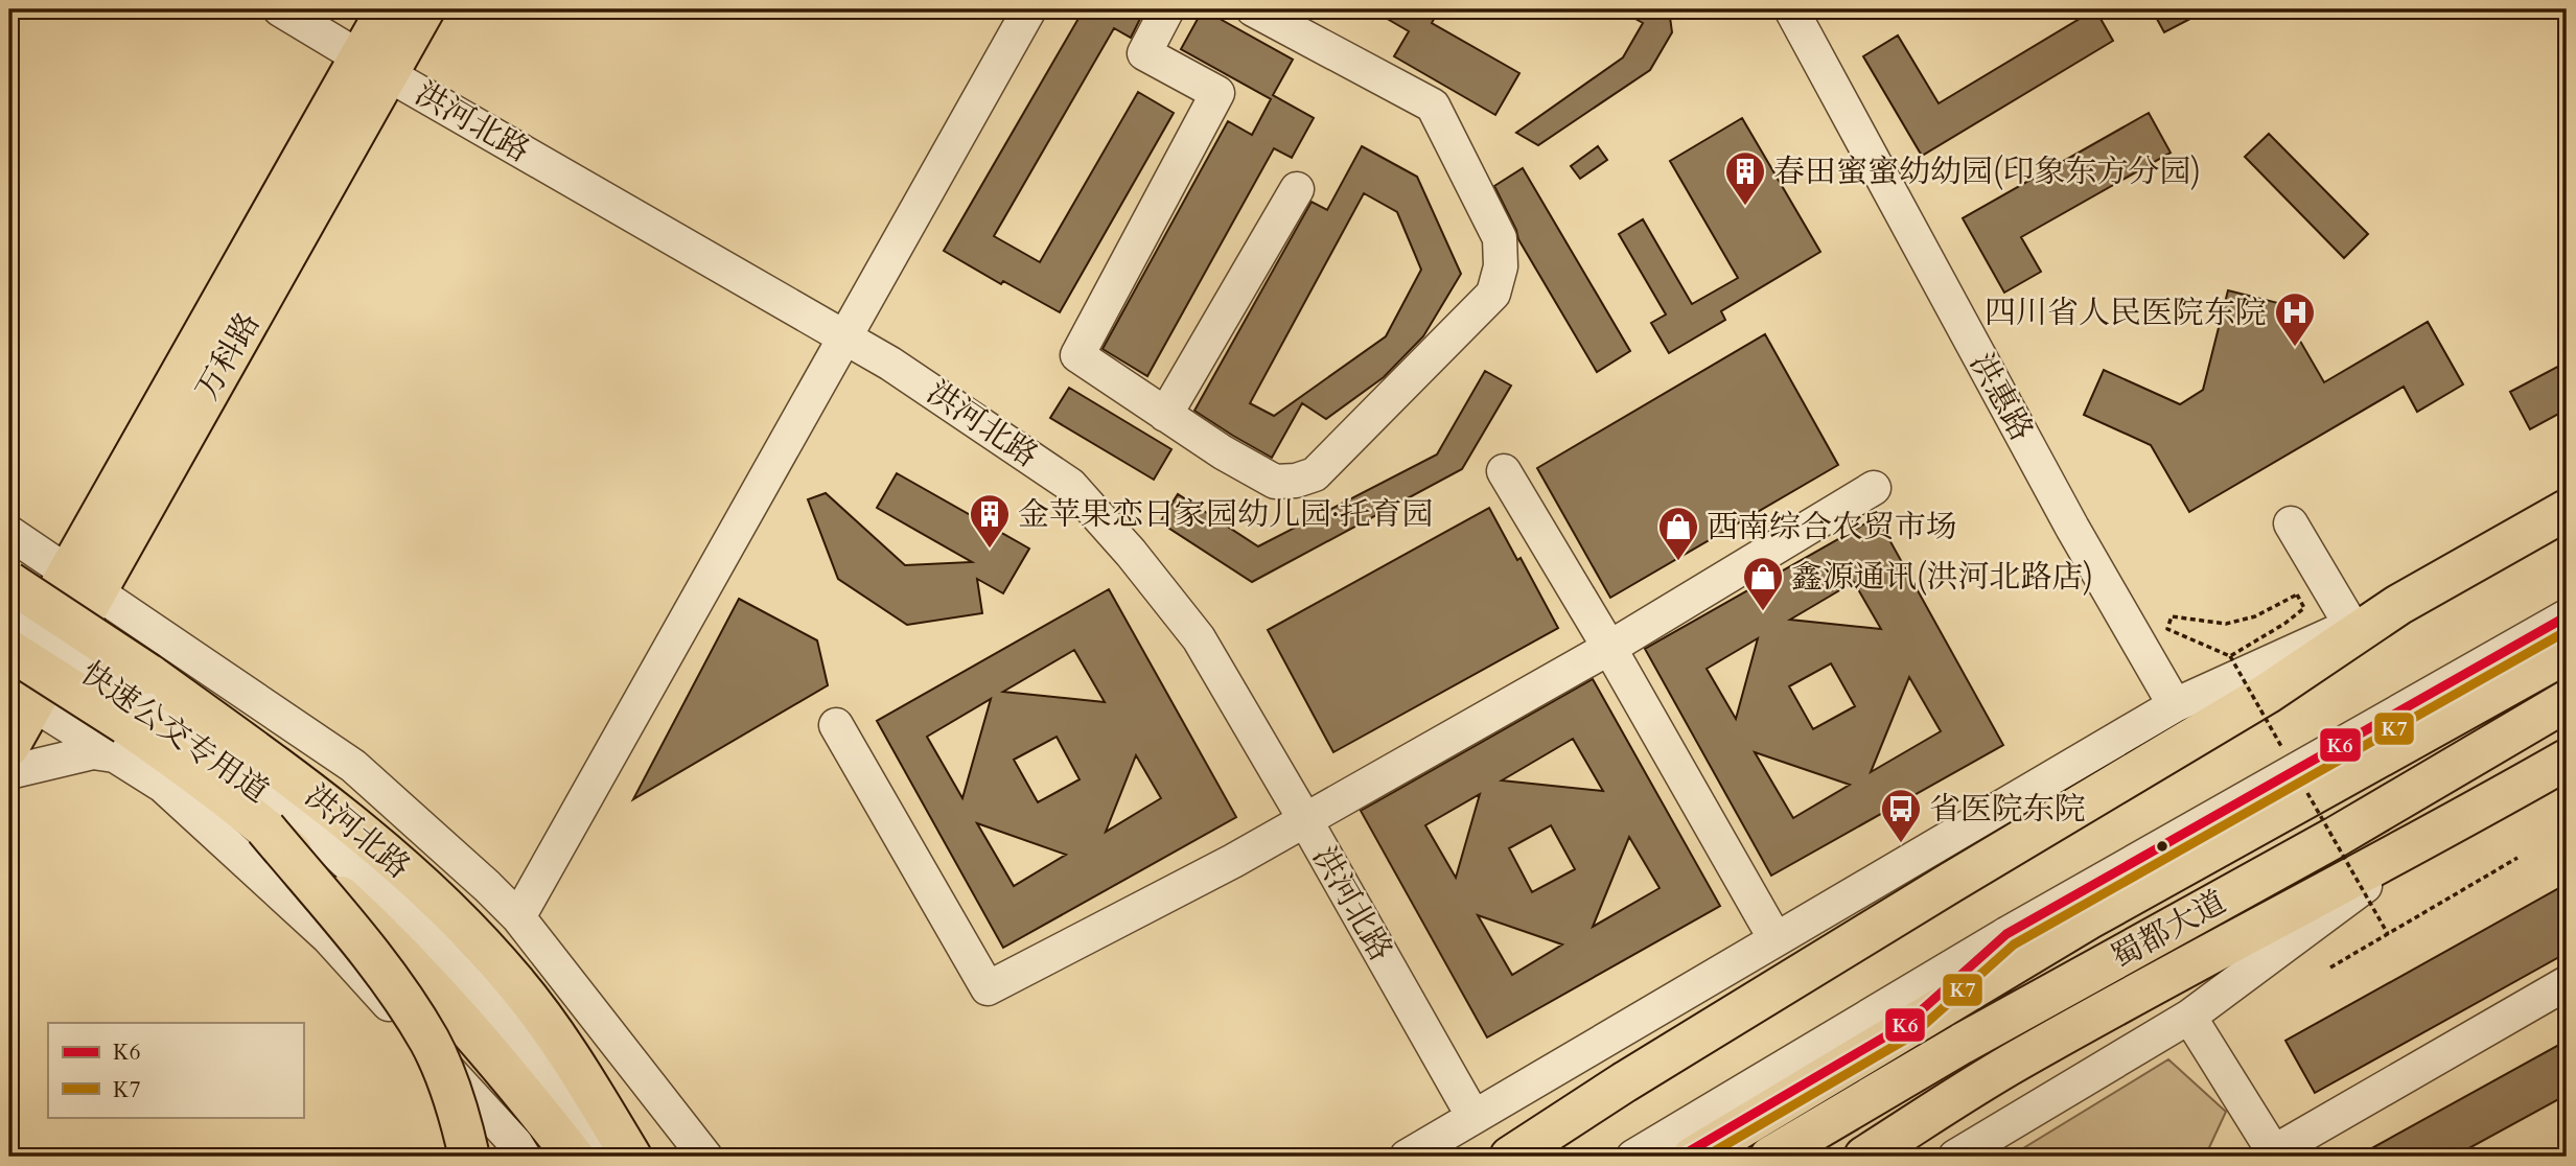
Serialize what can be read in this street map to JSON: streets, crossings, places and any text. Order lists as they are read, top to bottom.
{
  "streets": {
    "main road": ["洪河北路", "万科路", "蜀都大道"],
    "street": ["洪惠路", "快速公交专用道"]
  },
  "crossings": [
    ["洪河北路", "万科路"],
    ["洪河北路", "快速公交专用道"]
  ],
  "places": {
    "building": ["春田蜜蜜幼幼园(印象东方分园)", "金苹果恋日家园幼儿园·托育园"],
    "hospital": ["四川省人民医院东院"],
    "shop": ["西南综合农贸市场", "鑫源通讯(洪河北路店)"],
    "bus stop": ["省医院东院"]
  },
  "lines": ["transit line K6", "transit line K7"],
  "legend": ["K6", "K7"]
}
